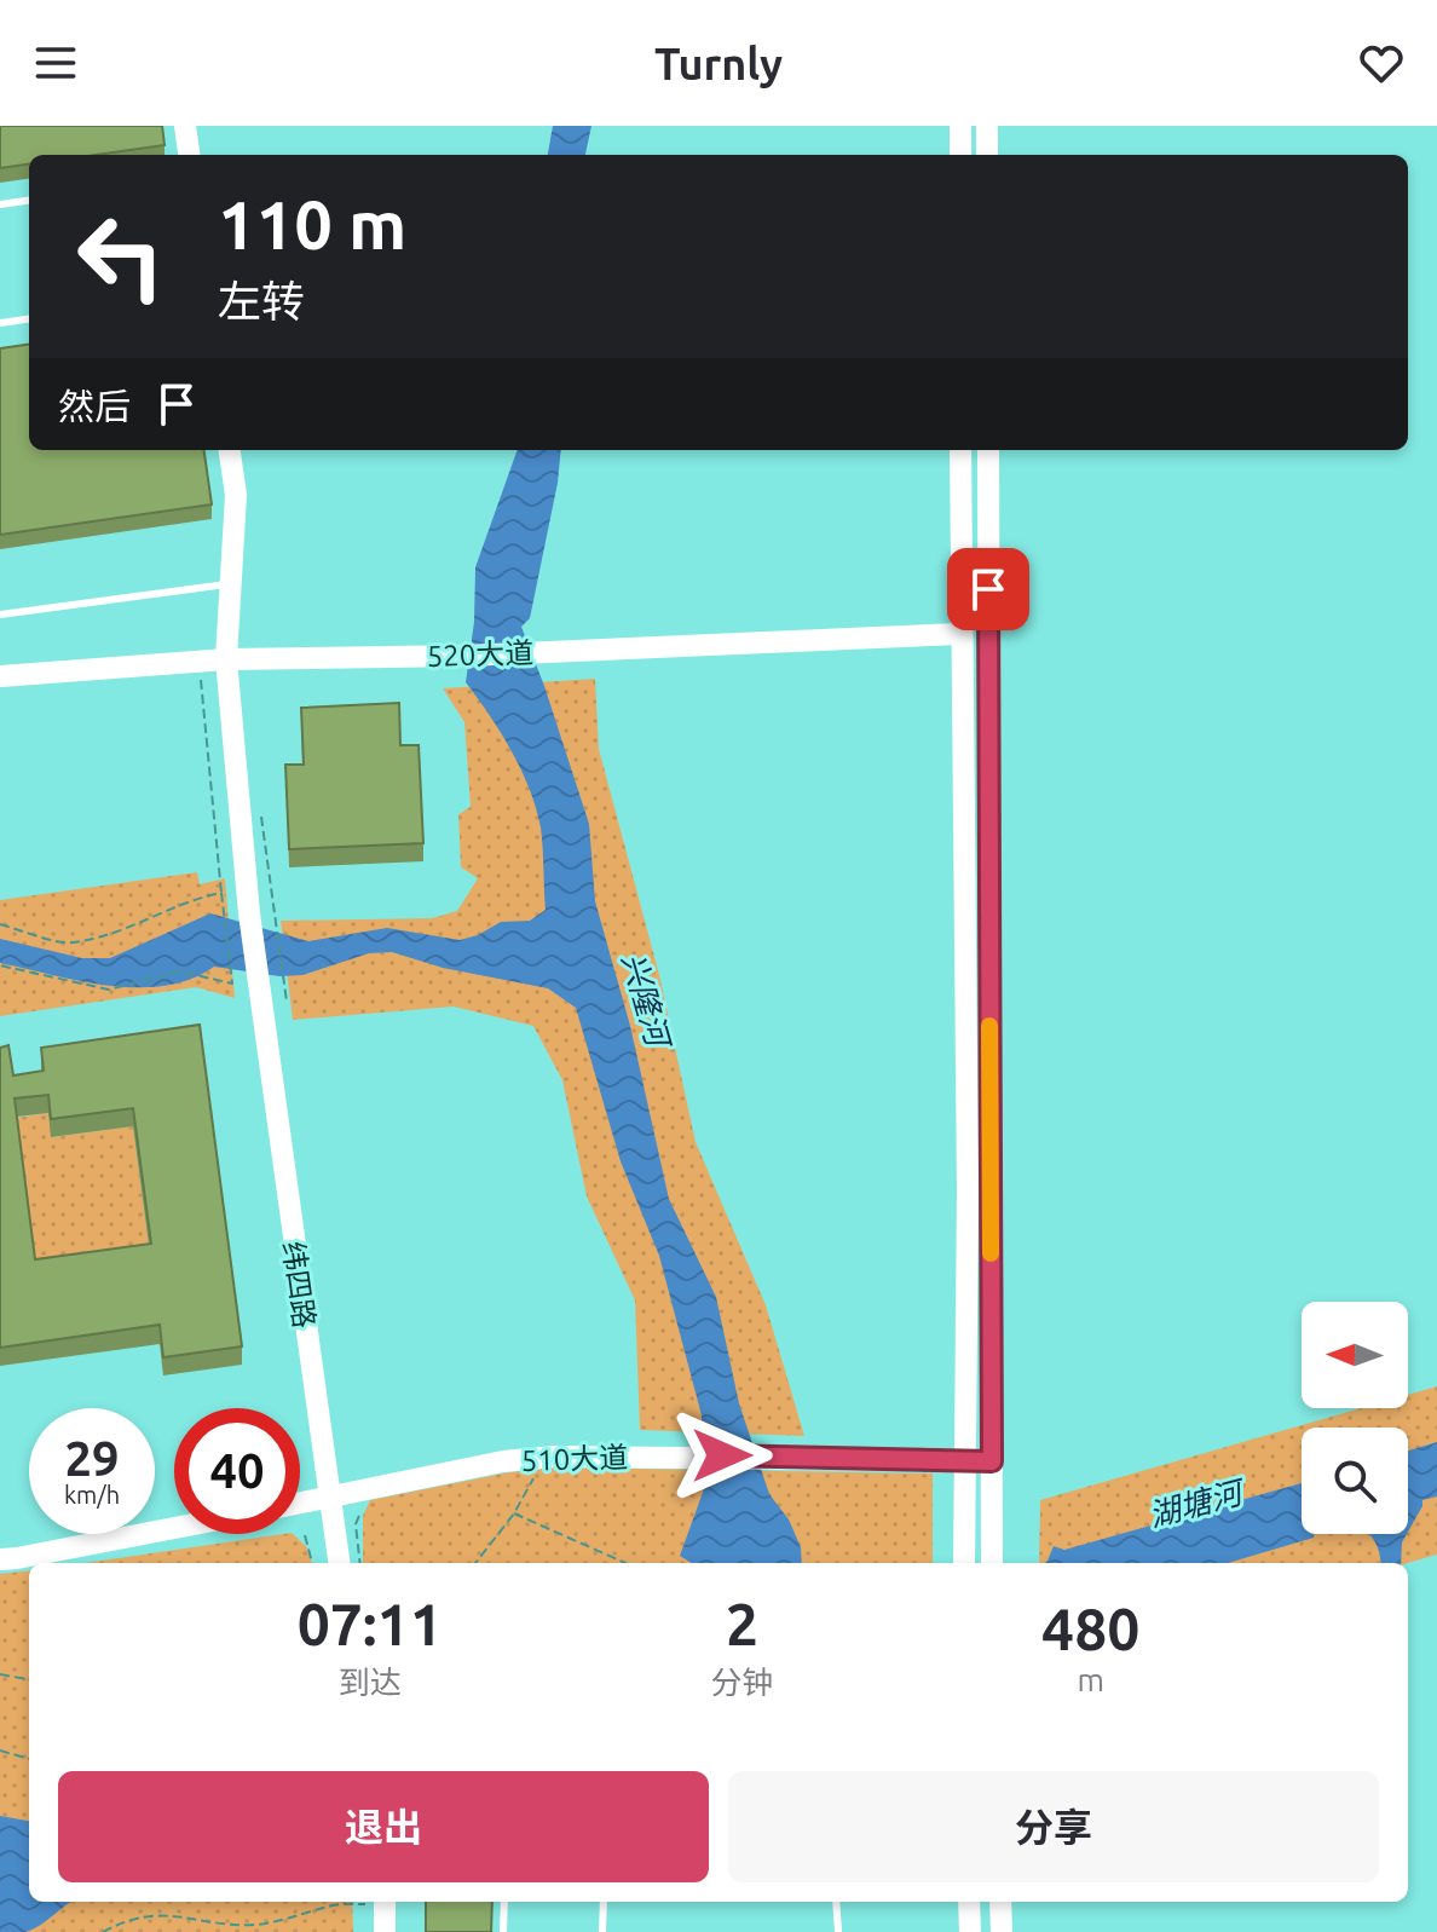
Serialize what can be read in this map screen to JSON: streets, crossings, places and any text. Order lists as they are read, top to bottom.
{
  "streets": {
    "street": ["520大道", "纬四路", "510大道"]
  },
  "crossings": [
    ["520大道", "纬四路"],
    ["纬四路", "510大道"]
  ],
  "water": ["兴隆河", "湖塘河"],
  "north": "left",
  "page": {
    "header": "Turnly",
    "turn": ["110 m", "左转"],
    "then": "然后",
    "speed": "29 km/h",
    "limit": "40",
    "eta": [
      "07:11",
      "到达",
      "2",
      "分钟",
      "480",
      "m"
    ],
    "buttons": ["退出", "分享"]
  }
}
